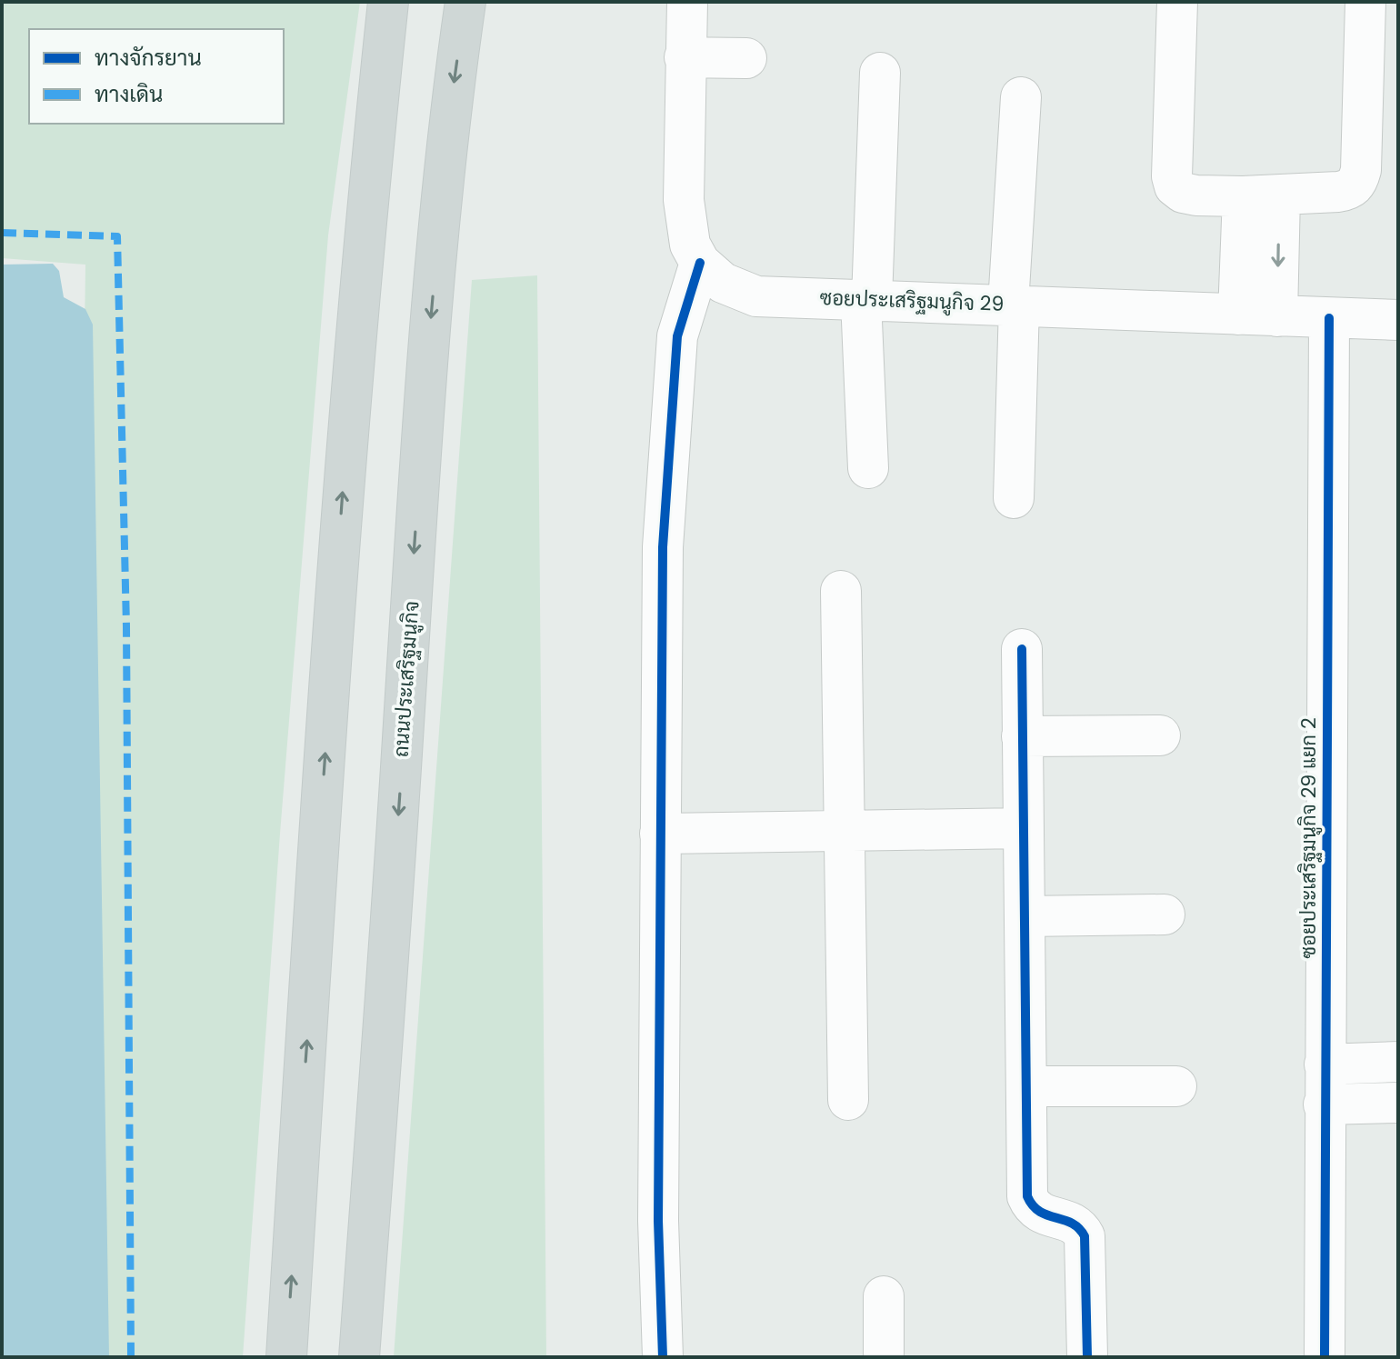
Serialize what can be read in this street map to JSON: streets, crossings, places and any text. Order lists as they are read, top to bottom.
{
  "streets": {
    "main road": ["ถนนประเสริฐมนูกิจ"],
    "street": ["ซอยประเสริฐมนูกิจ 29", "ซอยประเสริฐมนูกิจ 29 แยก 2"]
  },
  "crossings": [
    ["ซอยประเสริฐมนูกิจ 29", "ซอยประเสริฐมนูกิจ 29 แยก 2"]
  ],
  "legend": ["ทางจักรยาน", "ทางเดิน"]
}
